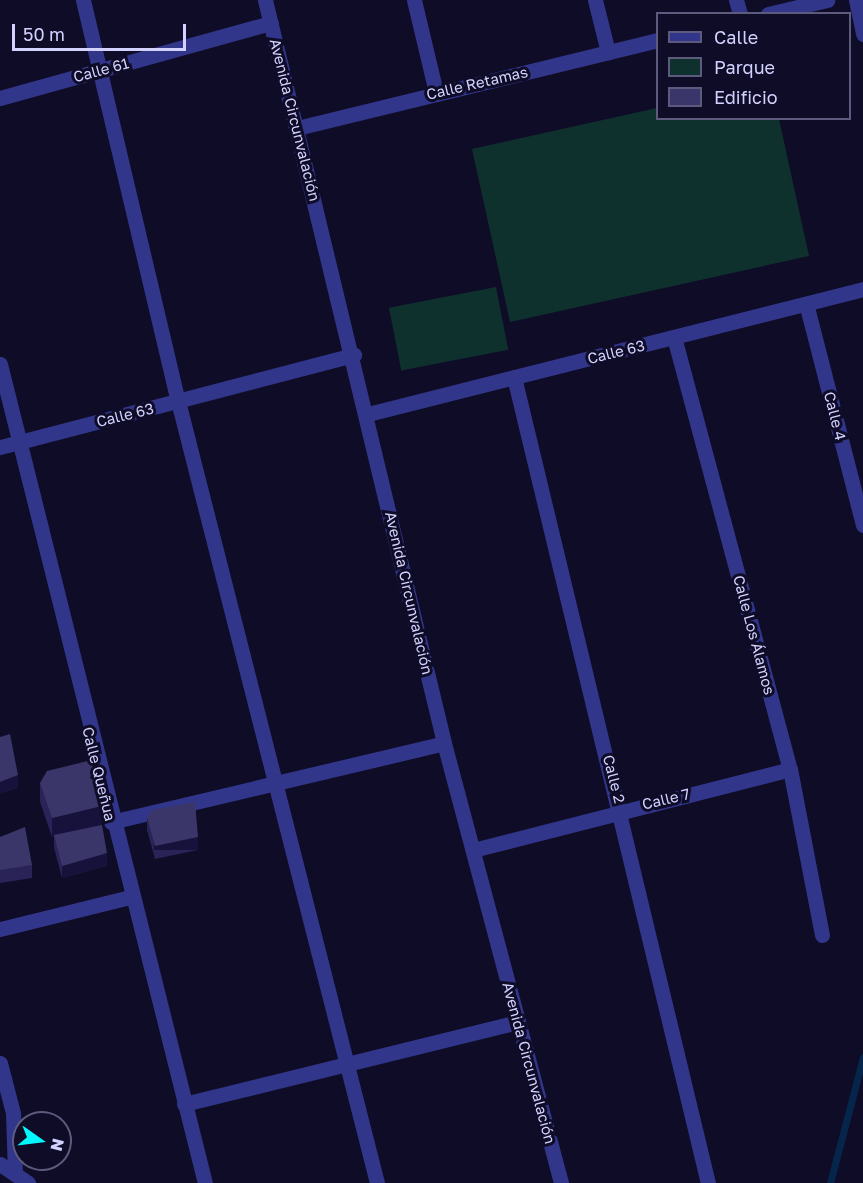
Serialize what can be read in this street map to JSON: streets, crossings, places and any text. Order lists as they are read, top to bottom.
{
  "streets": {
    "street": [
      "Calle 61",
      "Calle Retamas",
      "Avenida Circunvalación",
      "Calle 63",
      "Calle 4",
      "Calle Los Álamos",
      "Calle Queñua",
      "Calle 2",
      "Calle 7"
    ]
  },
  "crossings": [
    ["Calle 61", "Avenida Circunvalación"],
    ["Calle Retamas", "Avenida Circunvalación"],
    ["Avenida Circunvalación", "Calle 63"],
    ["Avenida Circunvalación", "Calle 7"],
    ["Calle 63", "Calle 4"],
    ["Calle 63", "Calle Los Álamos"],
    ["Calle 63", "Calle Queñua"],
    ["Calle 63", "Calle 2"],
    ["Calle Los Álamos", "Calle 7"],
    ["Calle 2", "Calle 7"]
  ],
  "legend": ["Calle", "Parque", "Edificio"],
  "scale_bar": "50 m",
  "north": "right"
}
